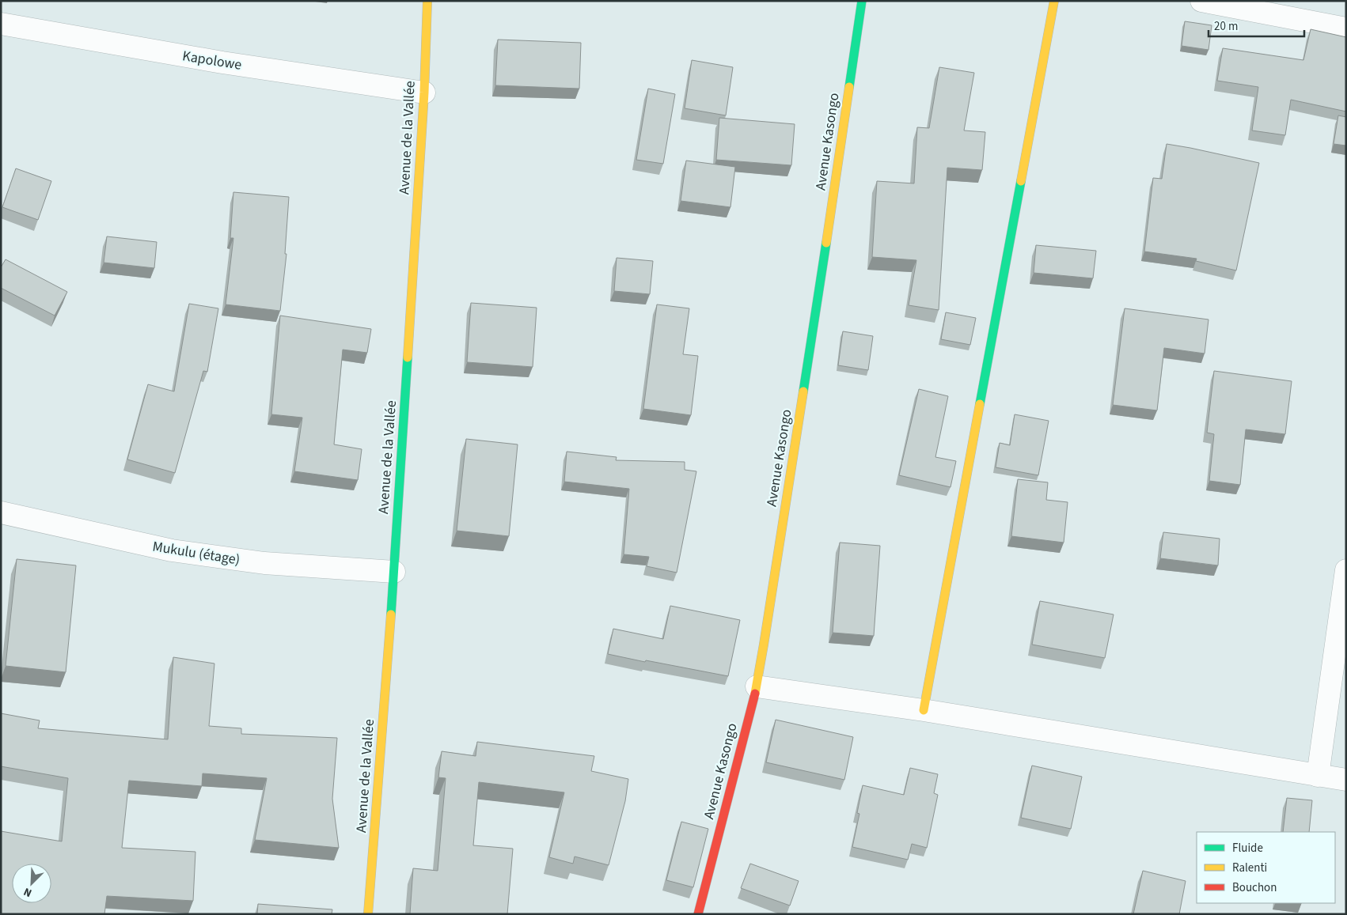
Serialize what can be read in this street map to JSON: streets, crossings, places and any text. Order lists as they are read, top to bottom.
{
  "streets": {
    "street": [
      "Kapolowe",
      "Avenue de la Vallée",
      "Avenue Kasongo",
      "Mukulu (étage)"
    ]
  },
  "crossings": [
    ["Kapolowe", "Avenue de la Vallée"],
    ["Avenue de la Vallée", "Mukulu (étage)"]
  ],
  "legend": ["Fluide", "Ralenti", "Bouchon"],
  "scale_bar": "20 m",
  "north": "bottom left"
}
